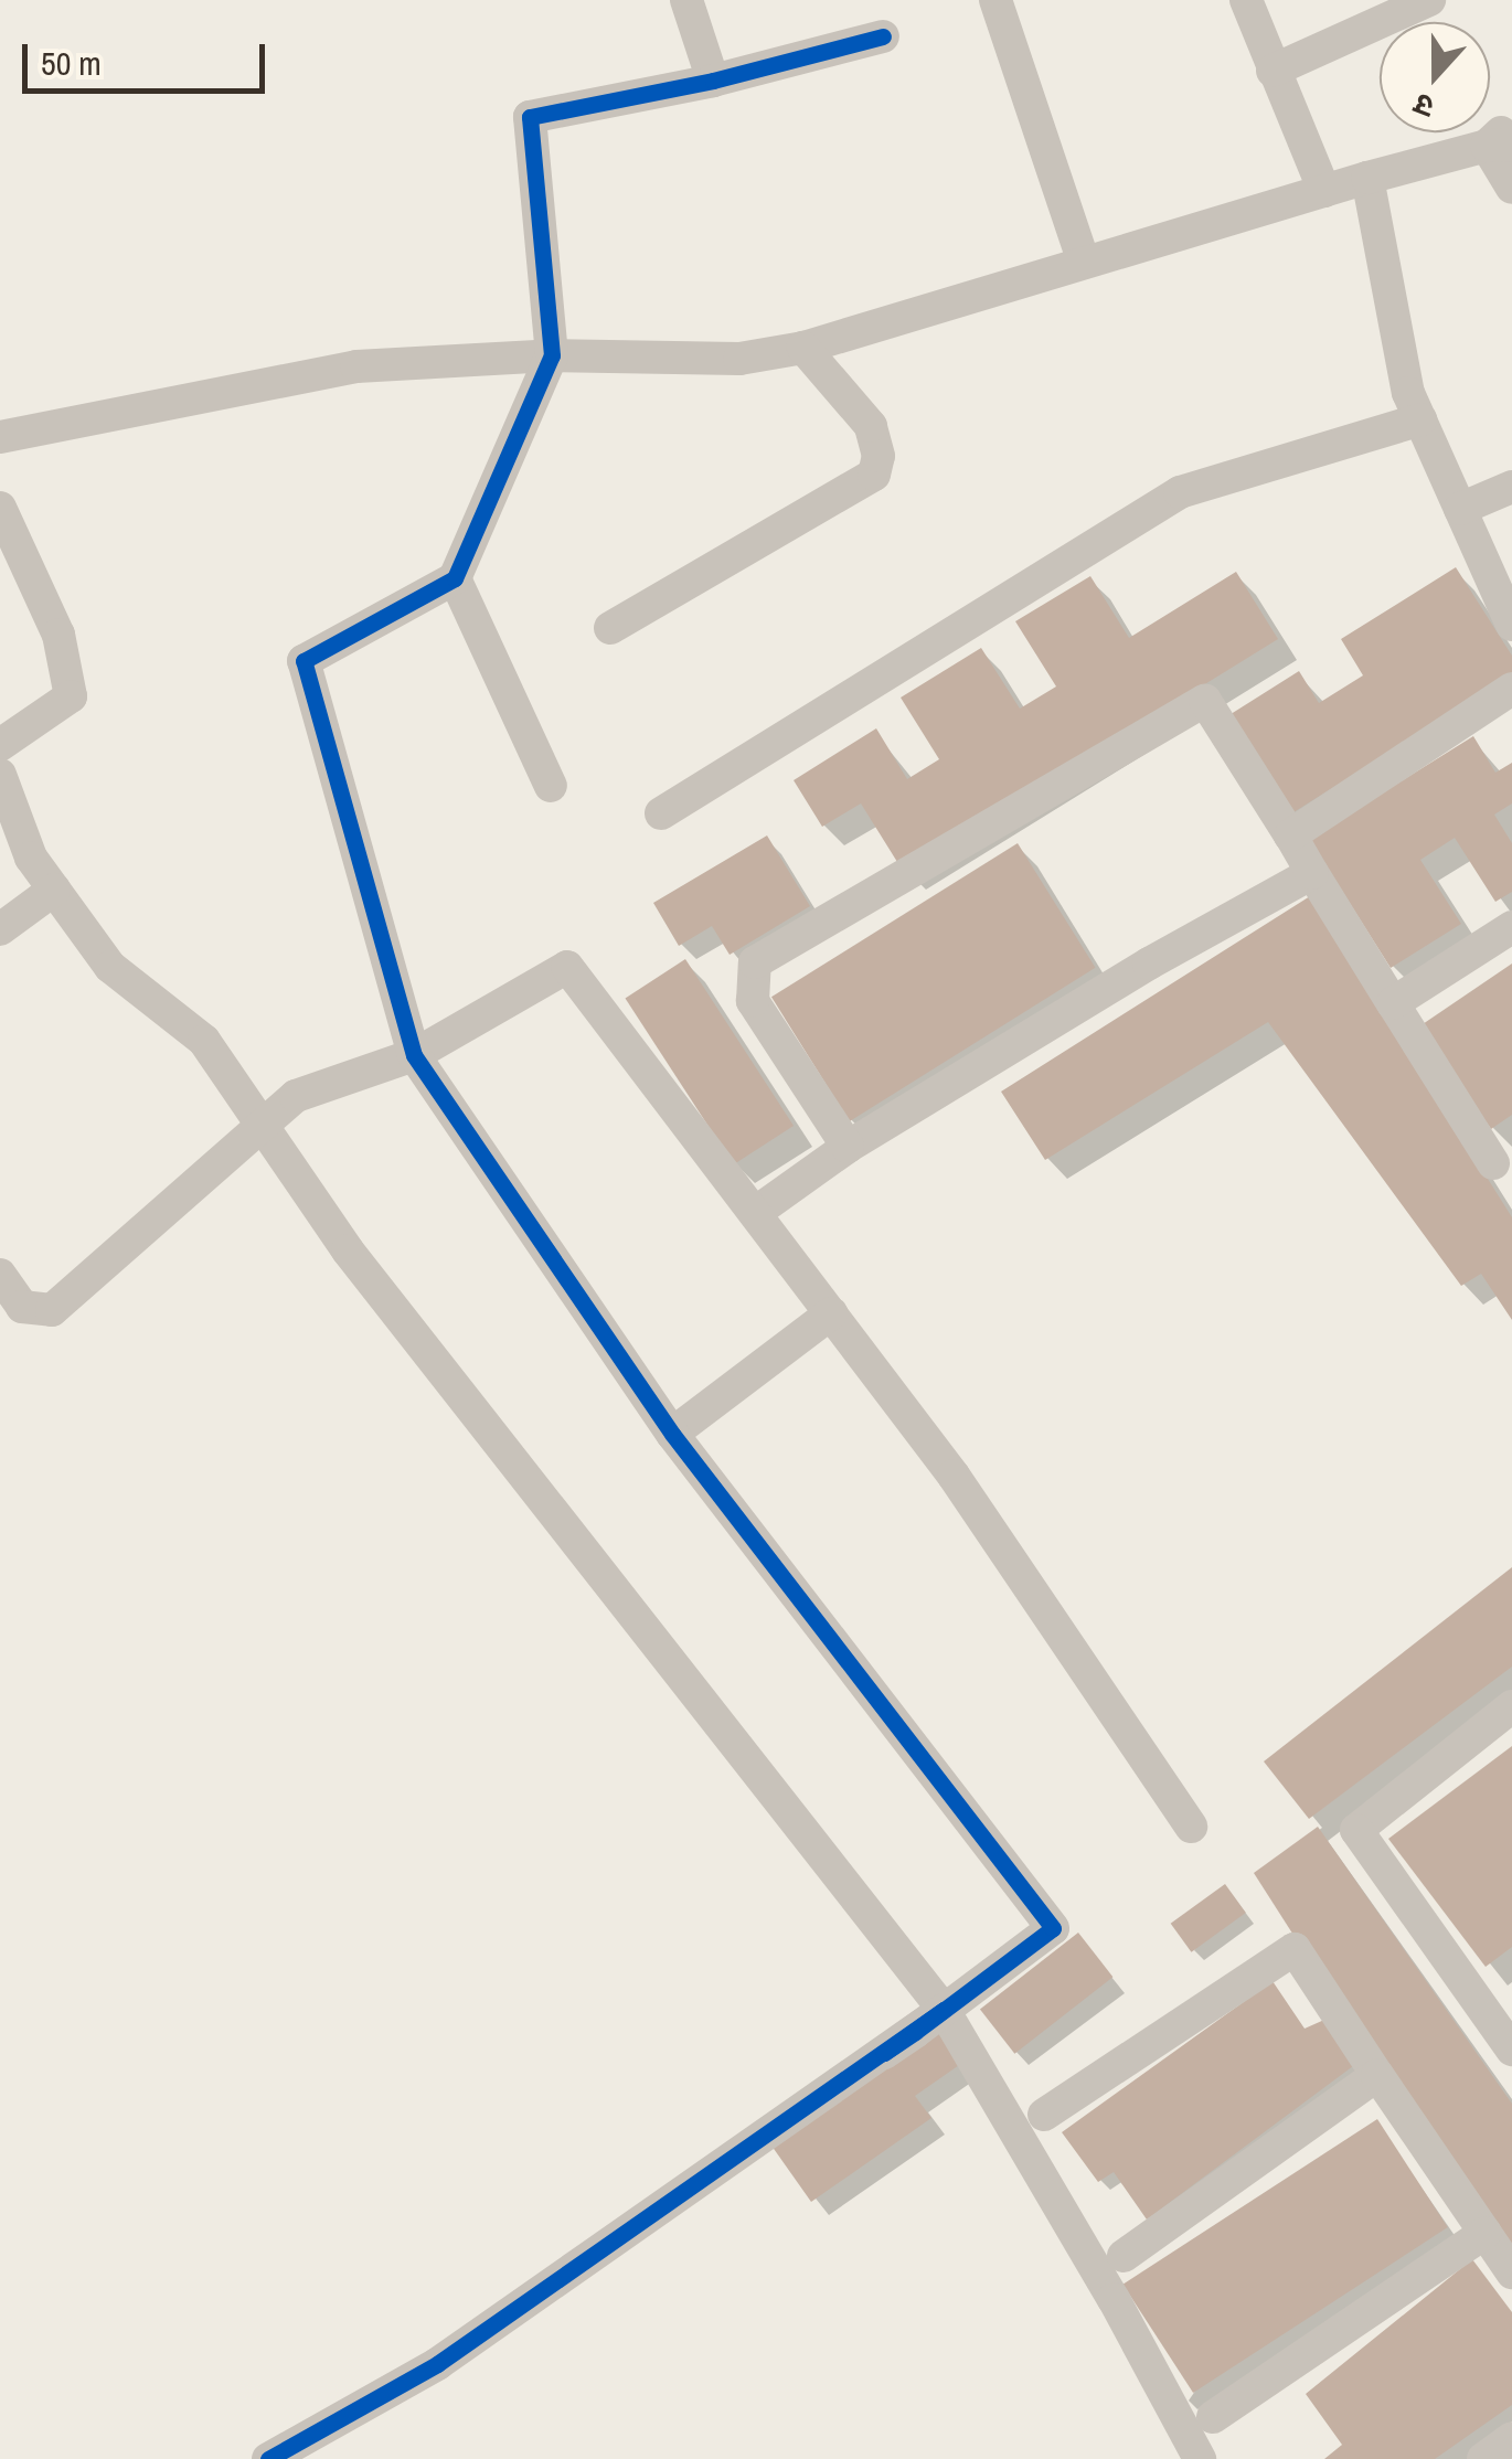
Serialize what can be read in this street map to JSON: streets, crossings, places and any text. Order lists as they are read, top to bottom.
{
  "scale_bar": "50 m",
  "north": "bottom"
}
